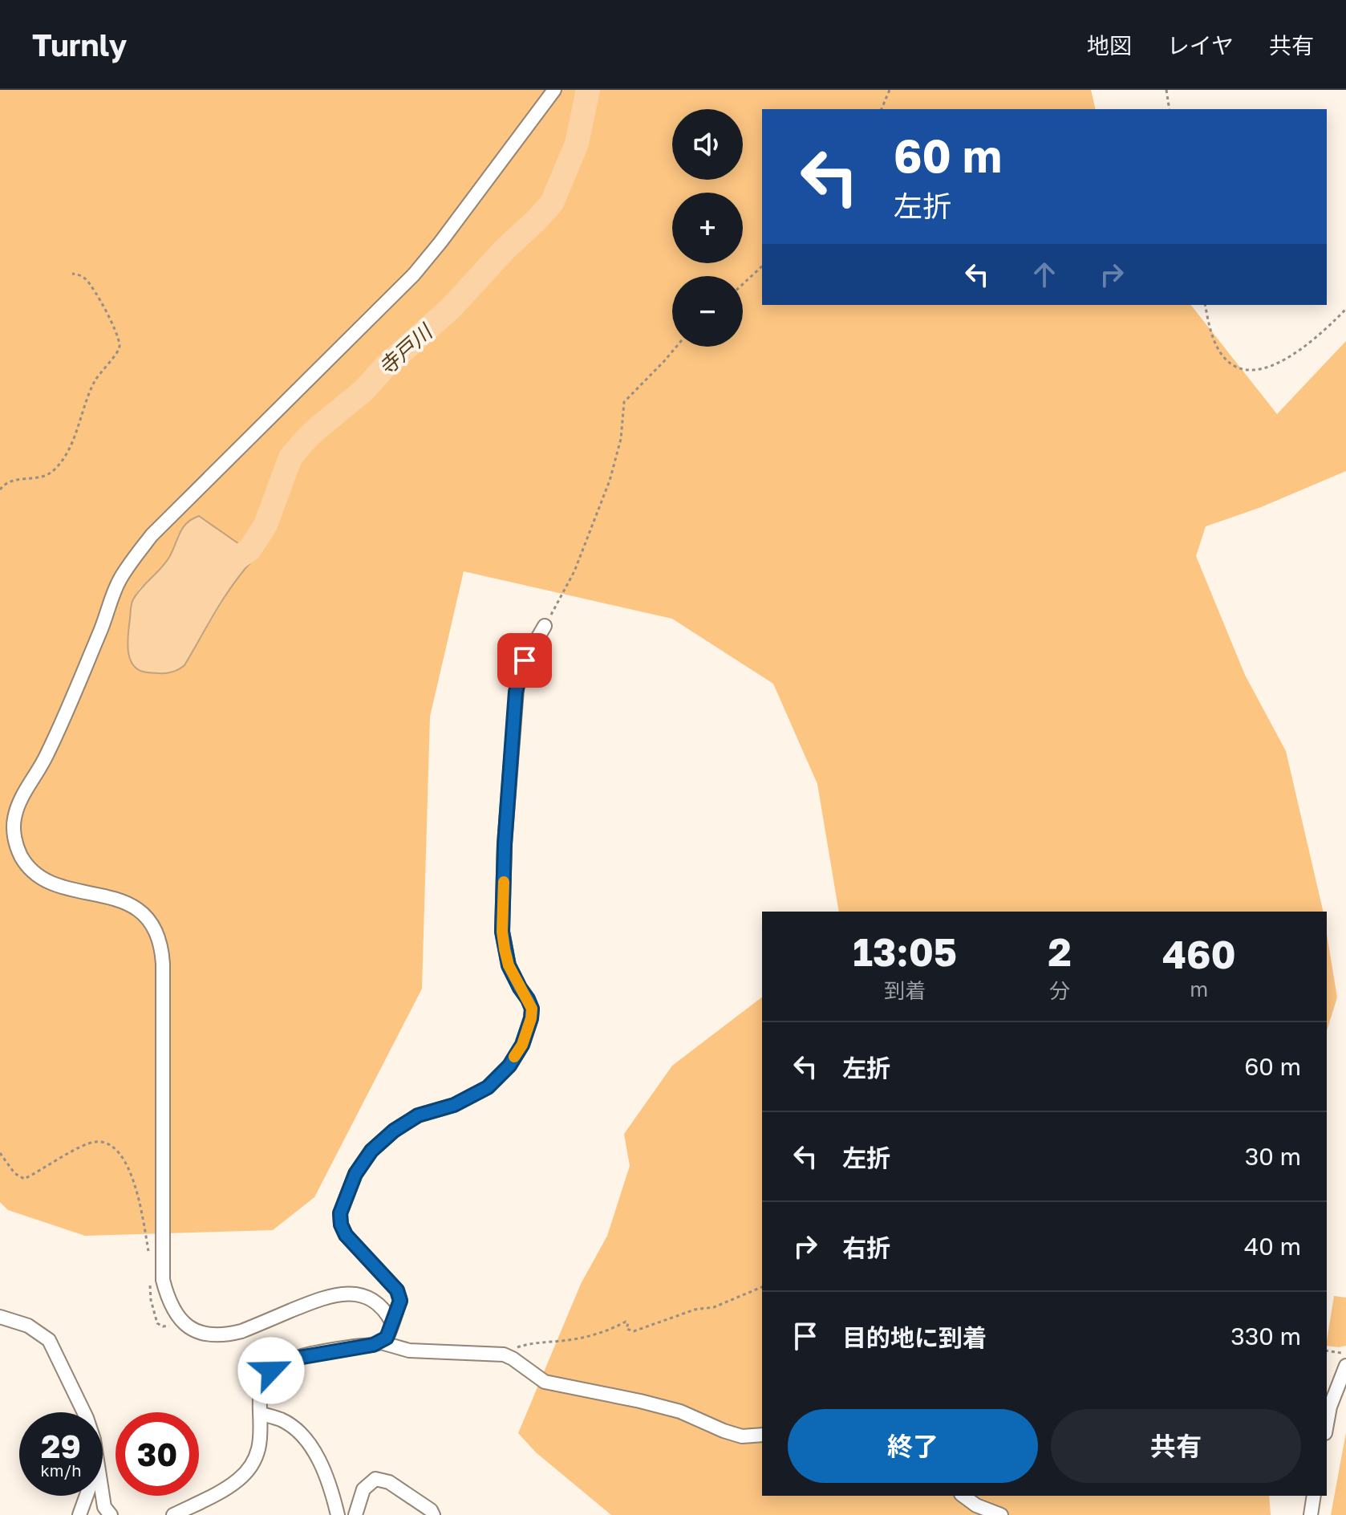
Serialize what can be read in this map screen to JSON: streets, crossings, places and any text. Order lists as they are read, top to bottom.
{
  "water": ["寺戸川"],
  "page": {
    "header": "Turnly",
    "nav": ["地図", "レイヤ", "共有"],
    "map_buttons": ["+", "−"],
    "turn": ["60 m", "左折"],
    "eta": [
      "13:05",
      "到着",
      "2",
      "分",
      "460",
      "m"
    ],
    "list": [
      {
        "name": "左折",
        "value": "60 m"
      },
      {
        "name": "左折",
        "value": "30 m"
      },
      {
        "name": "右折",
        "value": "40 m"
      },
      {
        "name": "目的地に到着",
        "value": "330 m"
      }
    ],
    "buttons": ["終了", "共有"],
    "speed": "29 km/h",
    "limit": "30"
  }
}
